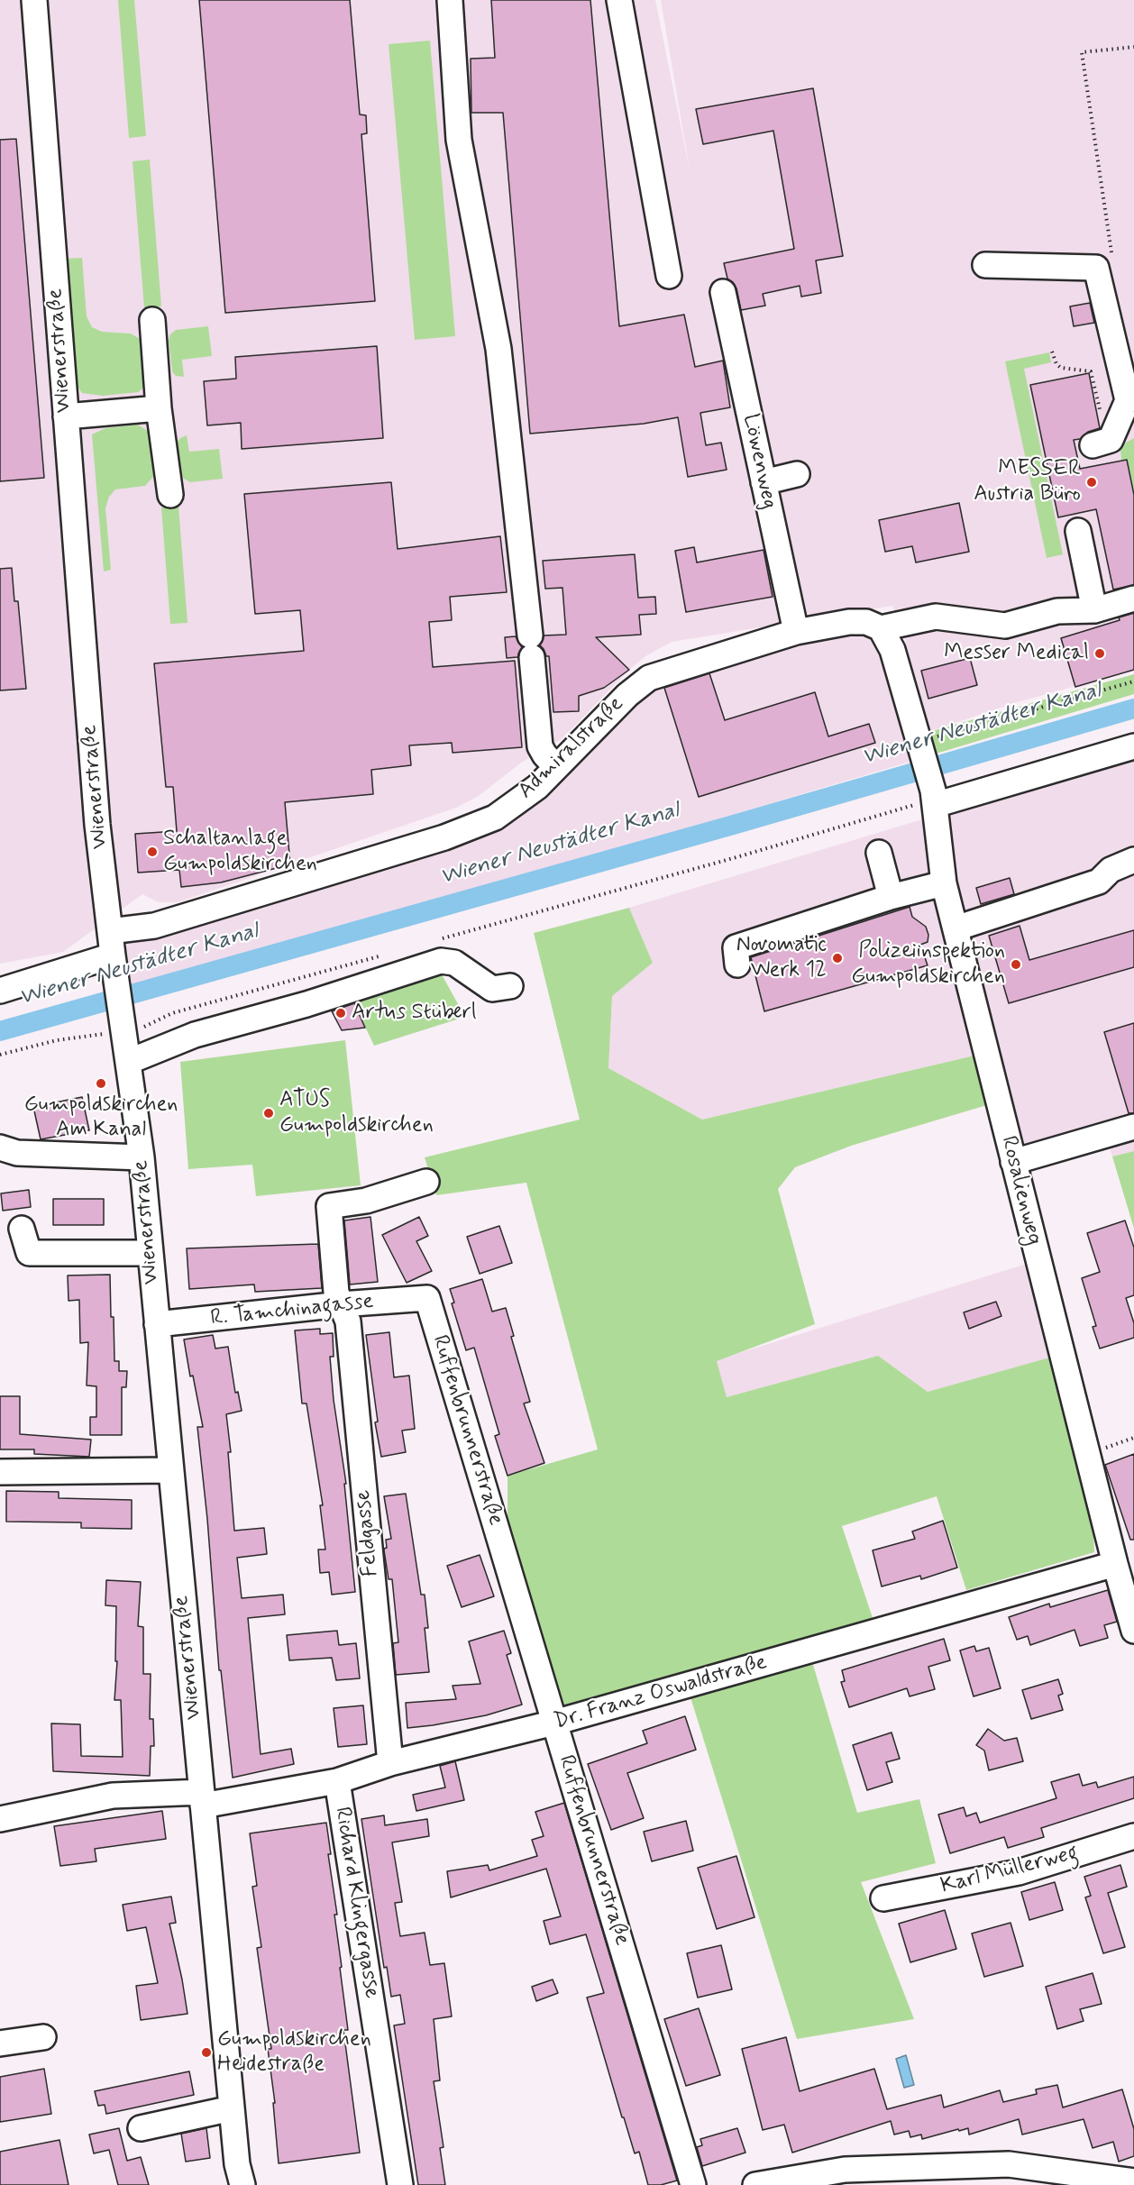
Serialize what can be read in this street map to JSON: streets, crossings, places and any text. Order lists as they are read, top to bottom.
{
  "streets": {
    "street": [
      "Wienerstraße",
      "Löwenweg",
      "Admiralstraße",
      "Rosalienweg",
      "R. Tamchinagasse",
      "Ruffenbrunnerstraße",
      "Feldgasse",
      "Dr. Franz Oswaldstraße",
      "Karl Müllerweg",
      "Richard Klingergasse"
    ]
  },
  "crossings": [
    ["Wienerstraße", "Admiralstraße"],
    ["Wienerstraße", "R. Tamchinagasse"],
    ["Wienerstraße", "Dr. Franz Oswaldstraße"],
    ["Löwenweg", "Admiralstraße"],
    ["Rosalienweg", "Dr. Franz Oswaldstraße"],
    ["R. Tamchinagasse", "Ruffenbrunnerstraße"],
    ["R. Tamchinagasse", "Feldgasse"],
    ["Ruffenbrunnerstraße", "Dr. Franz Oswaldstraße"],
    ["Feldgasse", "Dr. Franz Oswaldstraße"],
    ["Dr. Franz Oswaldstraße", "Richard Klingergasse"]
  ],
  "water": ["Wiener Neustädter Kanal"],
  "places": [
    "MESSER Austria Büro",
    "Messer Medical",
    "Schaltanlage Gumpoldskirchen",
    "Novomatic Werk 12",
    "Polizeiinspektion Gumpoldskirchen",
    "Artus Stüberl",
    "Gumpoldskirchen Am Kanal",
    "ATUS Gumpoldskirchen",
    "Gumpoldskirchen Heidestraße"
  ]
}
